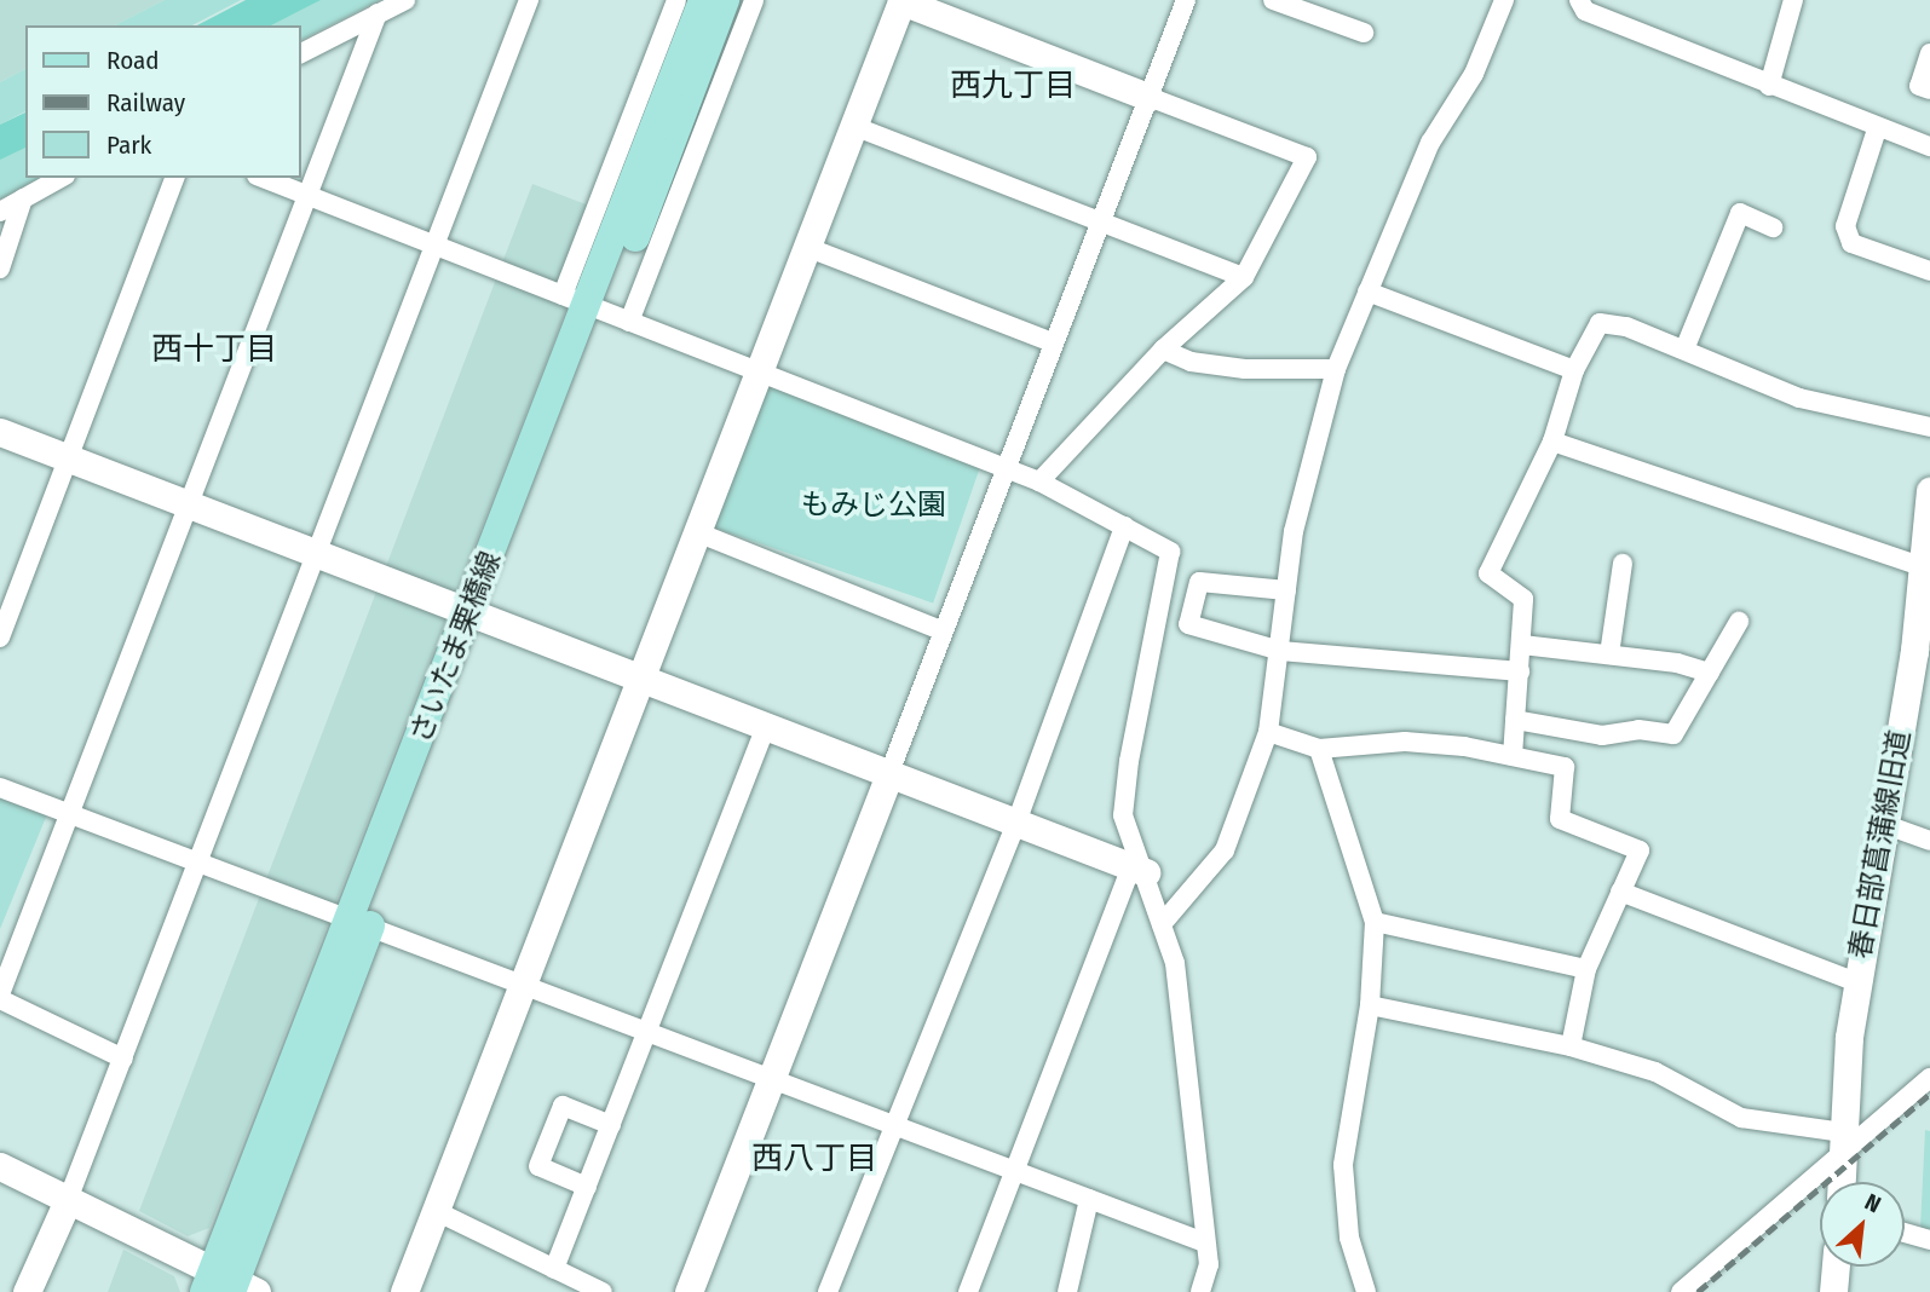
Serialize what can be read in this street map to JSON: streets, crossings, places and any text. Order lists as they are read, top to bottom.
{
  "streets": {
    "main road": ["さいたま栗橋線"],
    "street": ["春日部菖蒲線旧道"]
  },
  "districts": ["西九丁目", "西十丁目", "西八丁目"],
  "parks": ["もみじ公園"],
  "legend": ["Road", "Railway", "Park"],
  "north": "top right"
}
